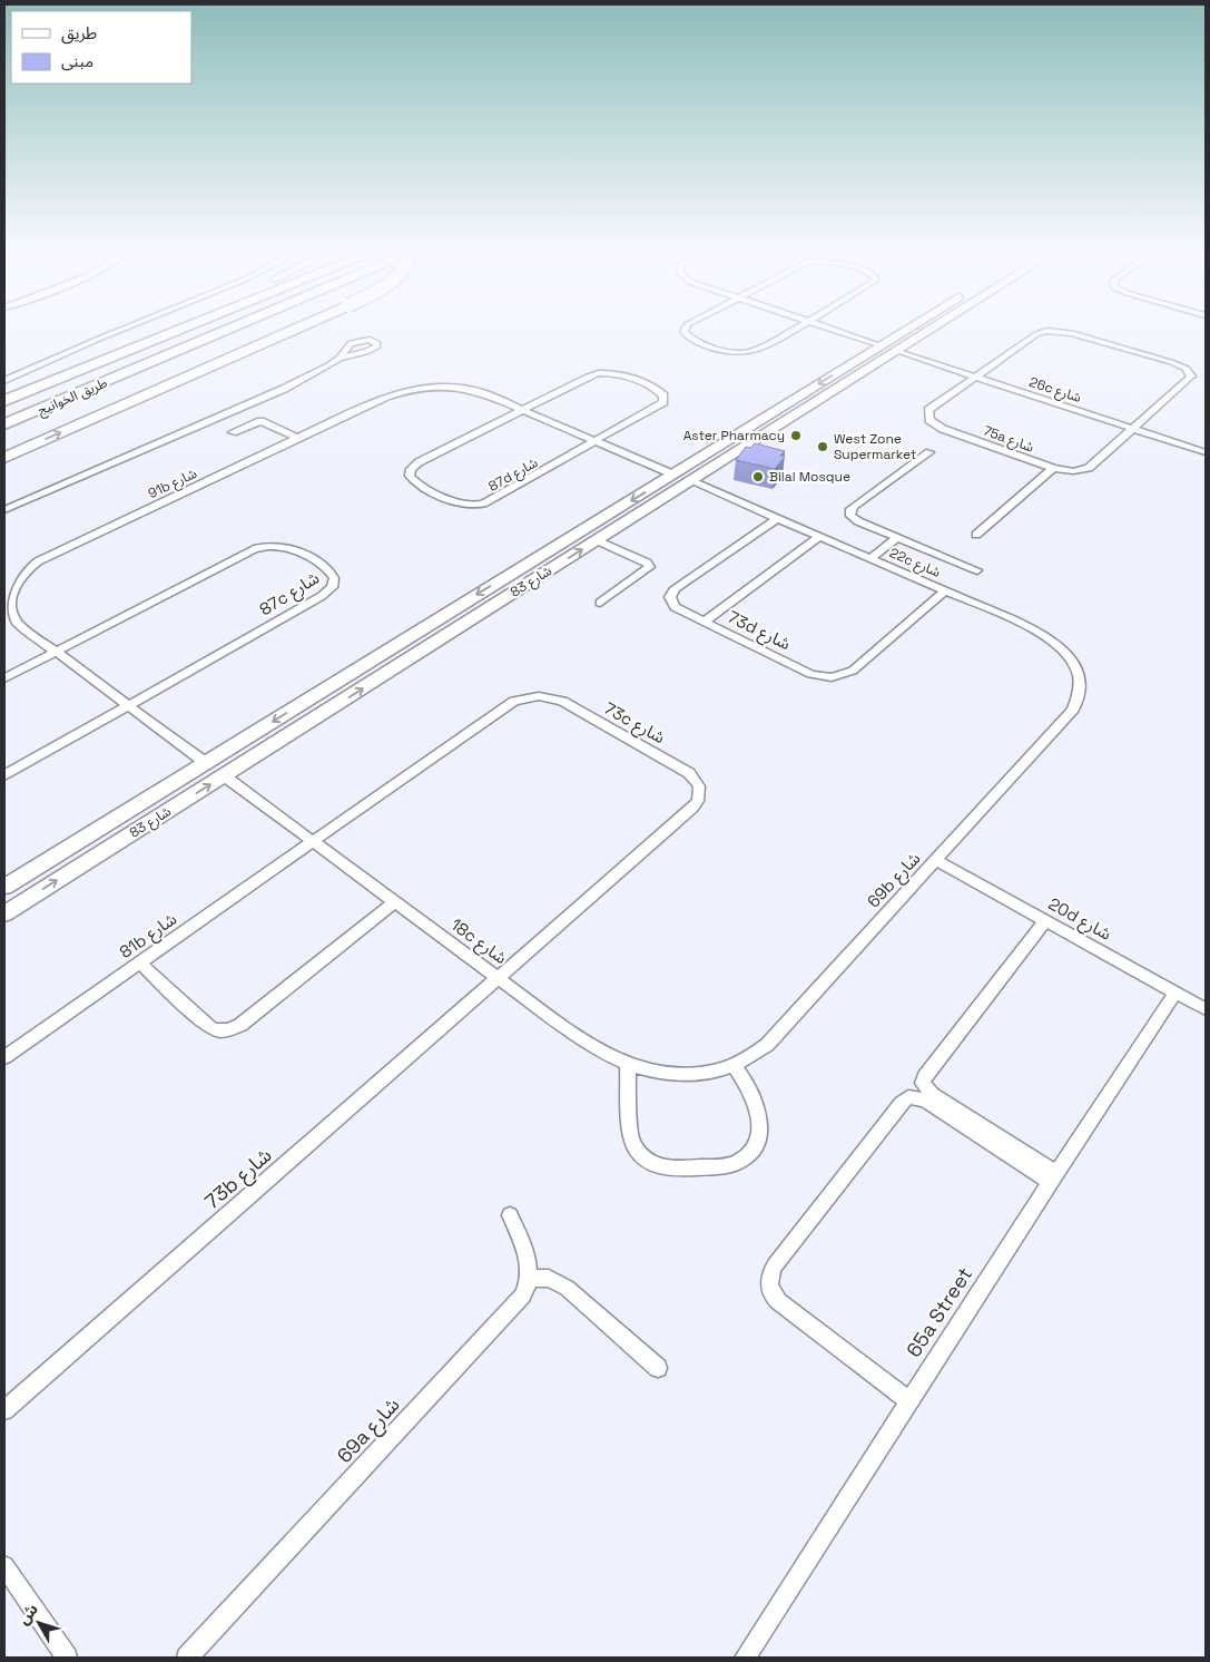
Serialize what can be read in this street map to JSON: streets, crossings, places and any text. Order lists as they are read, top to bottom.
{
  "streets": {
    "highway": ["طريق الخوانيج"],
    "street": [
      "26c شارع",
      "75a شارع",
      "87d شارع",
      "91b شارع",
      "22c شارع",
      "شارع 83",
      "87c شارع",
      "73d شارع",
      "73c شارع",
      "69b شارع",
      "20d شارع",
      "81b شارع",
      "18c شارع",
      "73b شارع",
      "65a Street",
      "69a شارع"
    ]
  },
  "crossings": [
    ["26c شارع", "75a شارع"],
    ["26c شارع", "شارع 83"],
    ["87d شارع", "91b شارع"],
    ["91b شارع", "87c شارع"],
    ["22c شارع", "شارع 83"],
    ["22c شارع", "73d شارع"],
    ["22c شارع", "69b شارع"],
    ["شارع 83", "18c شارع"],
    ["73c شارع", "81b شارع"],
    ["73c شارع", "18c شارع"],
    ["73c شارع", "73b شارع"],
    ["69b شارع", "20d شارع"],
    ["69b شارع", "18c شارع"],
    ["20d شارع", "65a Street"],
    ["81b شارع", "18c شارع"],
    ["18c شارع", "73b شارع"]
  ],
  "places": ["Aster Pharmacy", "West Zone Supermarket", "Bilal Mosque"],
  "legend": ["طريق", "مبنى"],
  "north": "top left"
}
